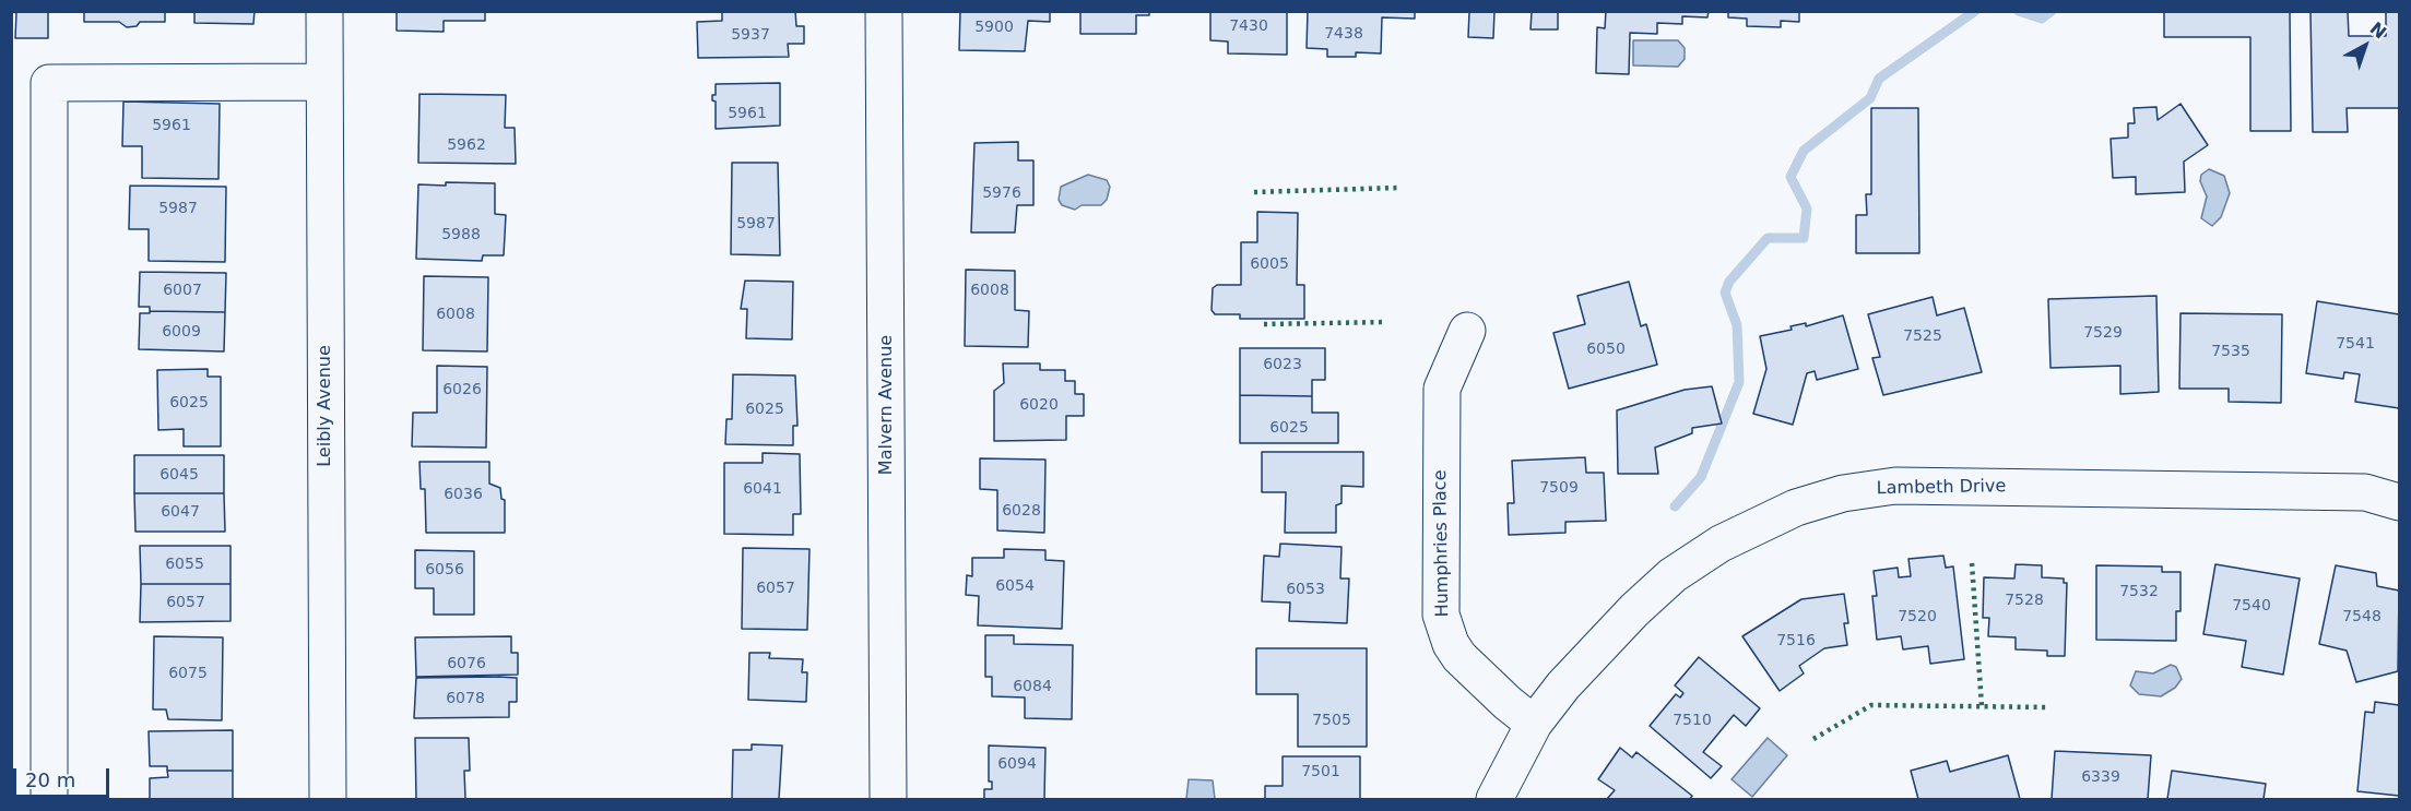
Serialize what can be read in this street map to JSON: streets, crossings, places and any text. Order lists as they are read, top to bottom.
{
  "streets": {
    "street": [
      "Malvern Avenue",
      "Leibly Avenue",
      "Lambeth Drive",
      "Humphries Place"
    ]
  },
  "crossings": [
    ["Lambeth Drive", "Humphries Place"]
  ],
  "house_numbers": [
    "7430",
    "5900",
    "7438",
    "5937",
    "5961",
    "5961",
    "5962",
    "5976",
    "5987",
    "5987",
    "5988",
    "6005",
    "6007",
    "6008",
    "6008",
    "6009",
    "7529",
    "7525",
    "7541",
    "6050",
    "7535",
    "6023",
    "6026",
    "6025",
    "6020",
    "6025",
    "6025",
    "6045",
    "7509",
    "6041",
    "6036",
    "6028",
    "6047",
    "6055",
    "6056",
    "6054",
    "6057",
    "6053",
    "7532",
    "7528",
    "6057",
    "7540",
    "7520",
    "7548",
    "7516",
    "6076",
    "6075",
    "6084",
    "6078",
    "7505",
    "7510",
    "6094",
    "7501",
    "6339"
  ],
  "scale_bar": "20 m",
  "north": "top right"
}
